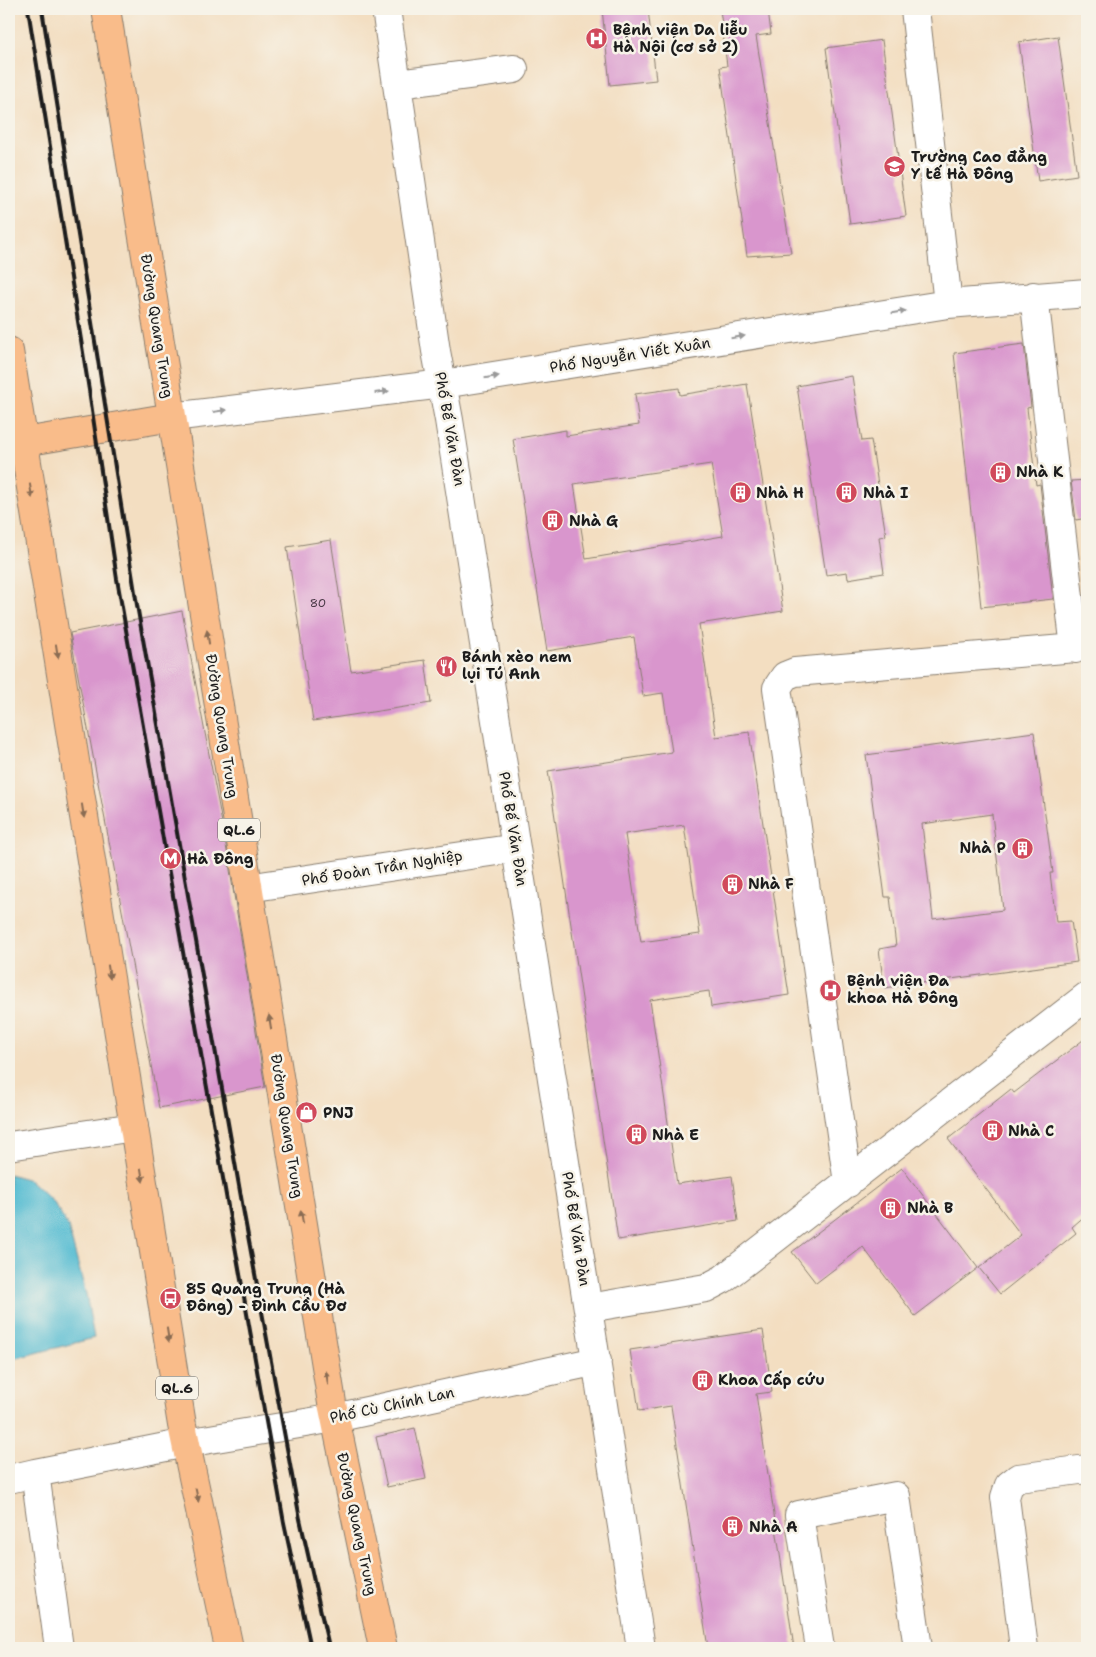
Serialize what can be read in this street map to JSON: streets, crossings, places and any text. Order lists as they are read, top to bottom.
{
  "streets": {
    "highway": ["Đường Quang Trung", "QL.6"],
    "street": [
      "Phố Nguyễn Viết Xuân",
      "Phố Bế Văn Đàn",
      "Phố Đoàn Trần Nghiệp",
      "Phố Cù Chính Lan"
    ]
  },
  "crossings": [
    ["Đường Quang Trung", "Phố Nguyễn Viết Xuân"],
    ["Đường Quang Trung", "Phố Đoàn Trần Nghiệp"],
    ["Đường Quang Trung", "Phố Cù Chính Lan"],
    ["Phố Nguyễn Viết Xuân", "Phố Bế Văn Đàn"],
    ["Phố Bế Văn Đàn", "Phố Đoàn Trần Nghiệp"],
    ["Phố Bế Văn Đàn", "Phố Cù Chính Lan"],
    ["QL.6", "Phố Cù Chính Lan"]
  ],
  "one_way": ["Phố Nguyễn Viết Xuân"],
  "places": {
    "hospital": ["Bệnh viện Da liễu Hà Nội (cơ sở 2)", "Bệnh viện Đa khoa Hà Đông"],
    "school or university": ["Trường Cao đẳng Y tế Hà Đông"],
    "building": [
      "Nhà K",
      "Nhà H",
      "Nhà I",
      "Nhà G",
      "Nhà P",
      "Nhà F",
      "Nhà C",
      "Nhà E",
      "Nhà B",
      "Khoa Cấp cứu",
      "Nhà A"
    ],
    "restaurant": ["Bánh xèo nem lụi Tú Anh"],
    "metro station": ["Hà Đông"],
    "shop": ["PNJ"],
    "bus stop": ["85 Quang Trung (Hà Đông) - Đình Cầu Đơ"]
  },
  "house_numbers": ["80"]
}
